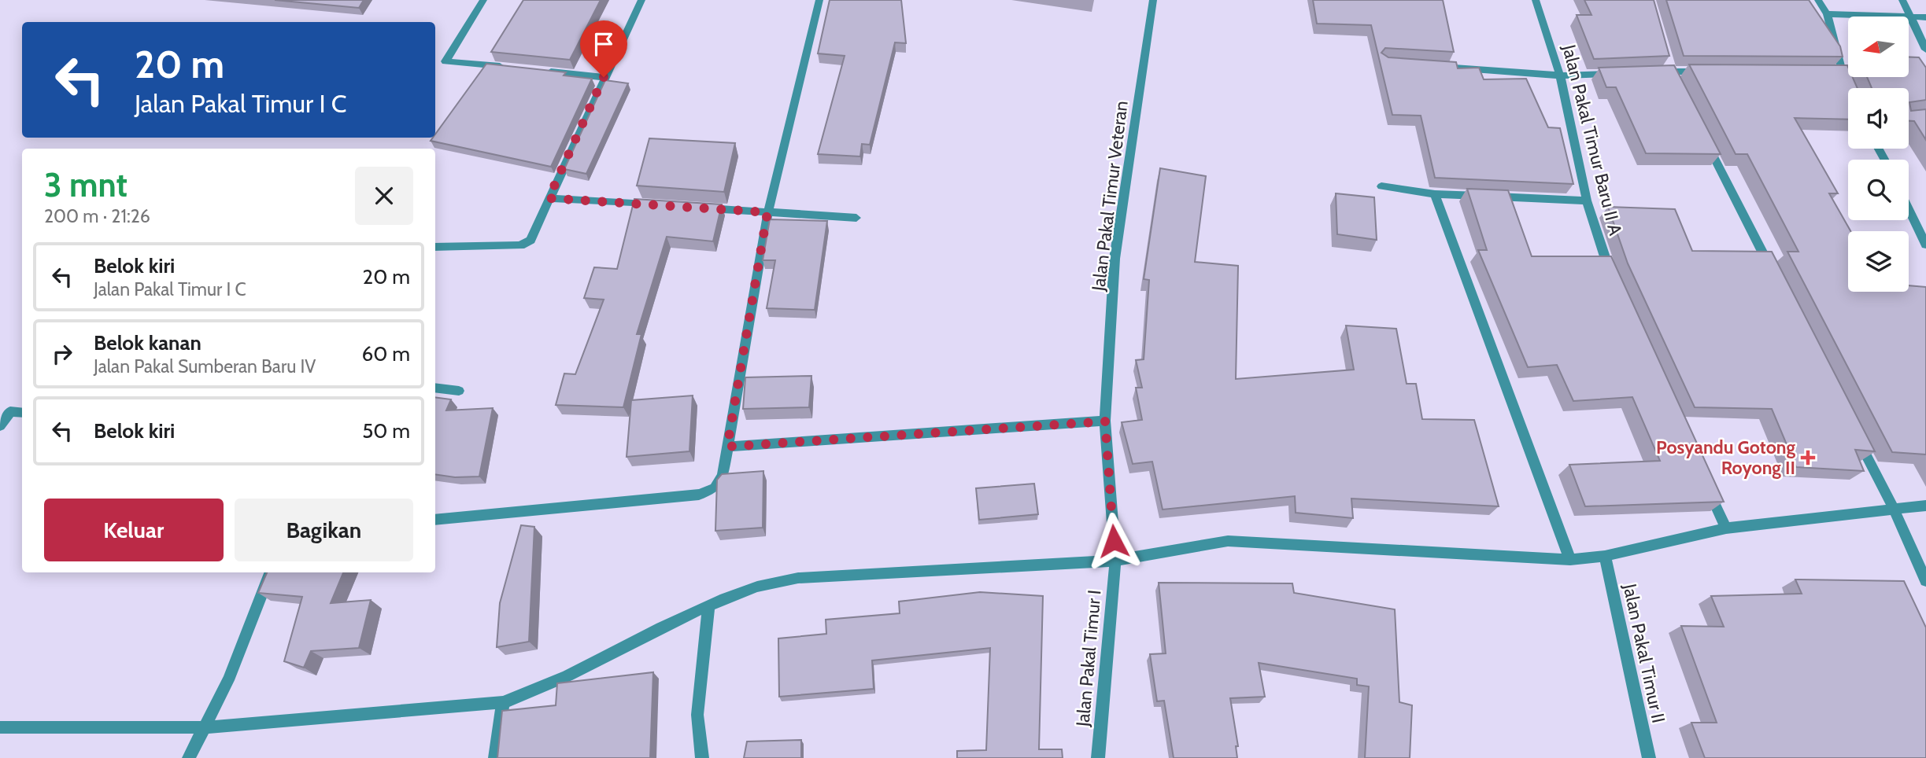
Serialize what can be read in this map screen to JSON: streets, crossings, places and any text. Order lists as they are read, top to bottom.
{
  "streets": {
    "street": [
      "Jalan Pakal Timur Baru II A",
      "Jalan Pakal Timur Veteran",
      "Jalan Pakal Timur II",
      "Jalan Pakal Timur I"
    ]
  },
  "crossings": [
    ["Jalan Pakal Timur Veteran", "Jalan Pakal Timur I"]
  ],
  "places": {
    "health": ["Posyandu Gotong Royong II"]
  },
  "north": "left",
  "page": {
    "turn": ["20 m", "Jalan Pakal Timur I C"],
    "heading": ["3 mnt", "200 m · 21:26"],
    "list": [
      {
        "name": "Belok kiri",
        "note": "Jalan Pakal Timur I C",
        "value": "20 m"
      },
      {
        "name": "Belok kanan",
        "note": "Jalan Pakal Sumberan Baru IV",
        "value": "60 m"
      },
      {
        "name": "Belok kiri",
        "value": "50 m"
      }
    ],
    "buttons": ["Keluar", "Bagikan"]
  }
}
